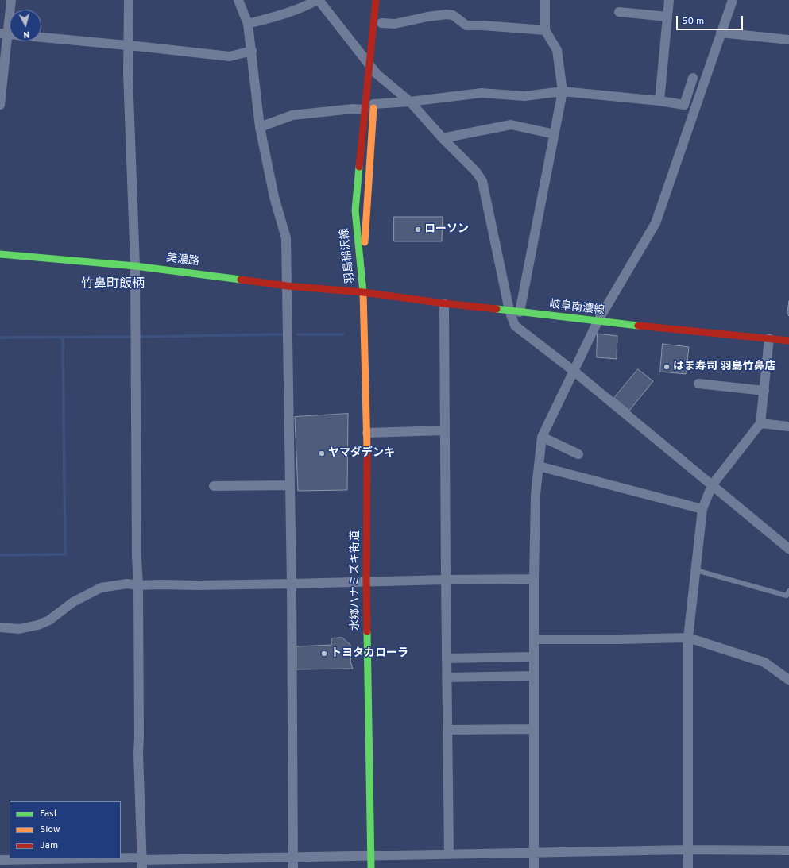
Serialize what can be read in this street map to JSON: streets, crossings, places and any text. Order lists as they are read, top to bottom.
{
  "streets": {
    "main road": [
      "羽島稲沢線",
      "美濃路",
      "岐阜南濃線",
      "水郷ハナミズキ街道"
    ]
  },
  "crossings": [
    ["羽島稲沢線", "美濃路"],
    ["羽島稲沢線", "岐阜南濃線"],
    ["羽島稲沢線", "水郷ハナミズキ街道"],
    ["美濃路", "岐阜南濃線"],
    ["美濃路", "水郷ハナミズキ街道"],
    ["岐阜南濃線", "水郷ハナミズキ街道"]
  ],
  "districts": ["竹鼻町飯柄"],
  "places": [
    "ローソン",
    "はま寿司 羽島竹鼻店",
    "ヤマダデンキ",
    "トヨタカローラ"
  ],
  "legend": ["Fast", "Slow", "Jam"],
  "scale_bar": "50 m",
  "north": "bottom"
}
